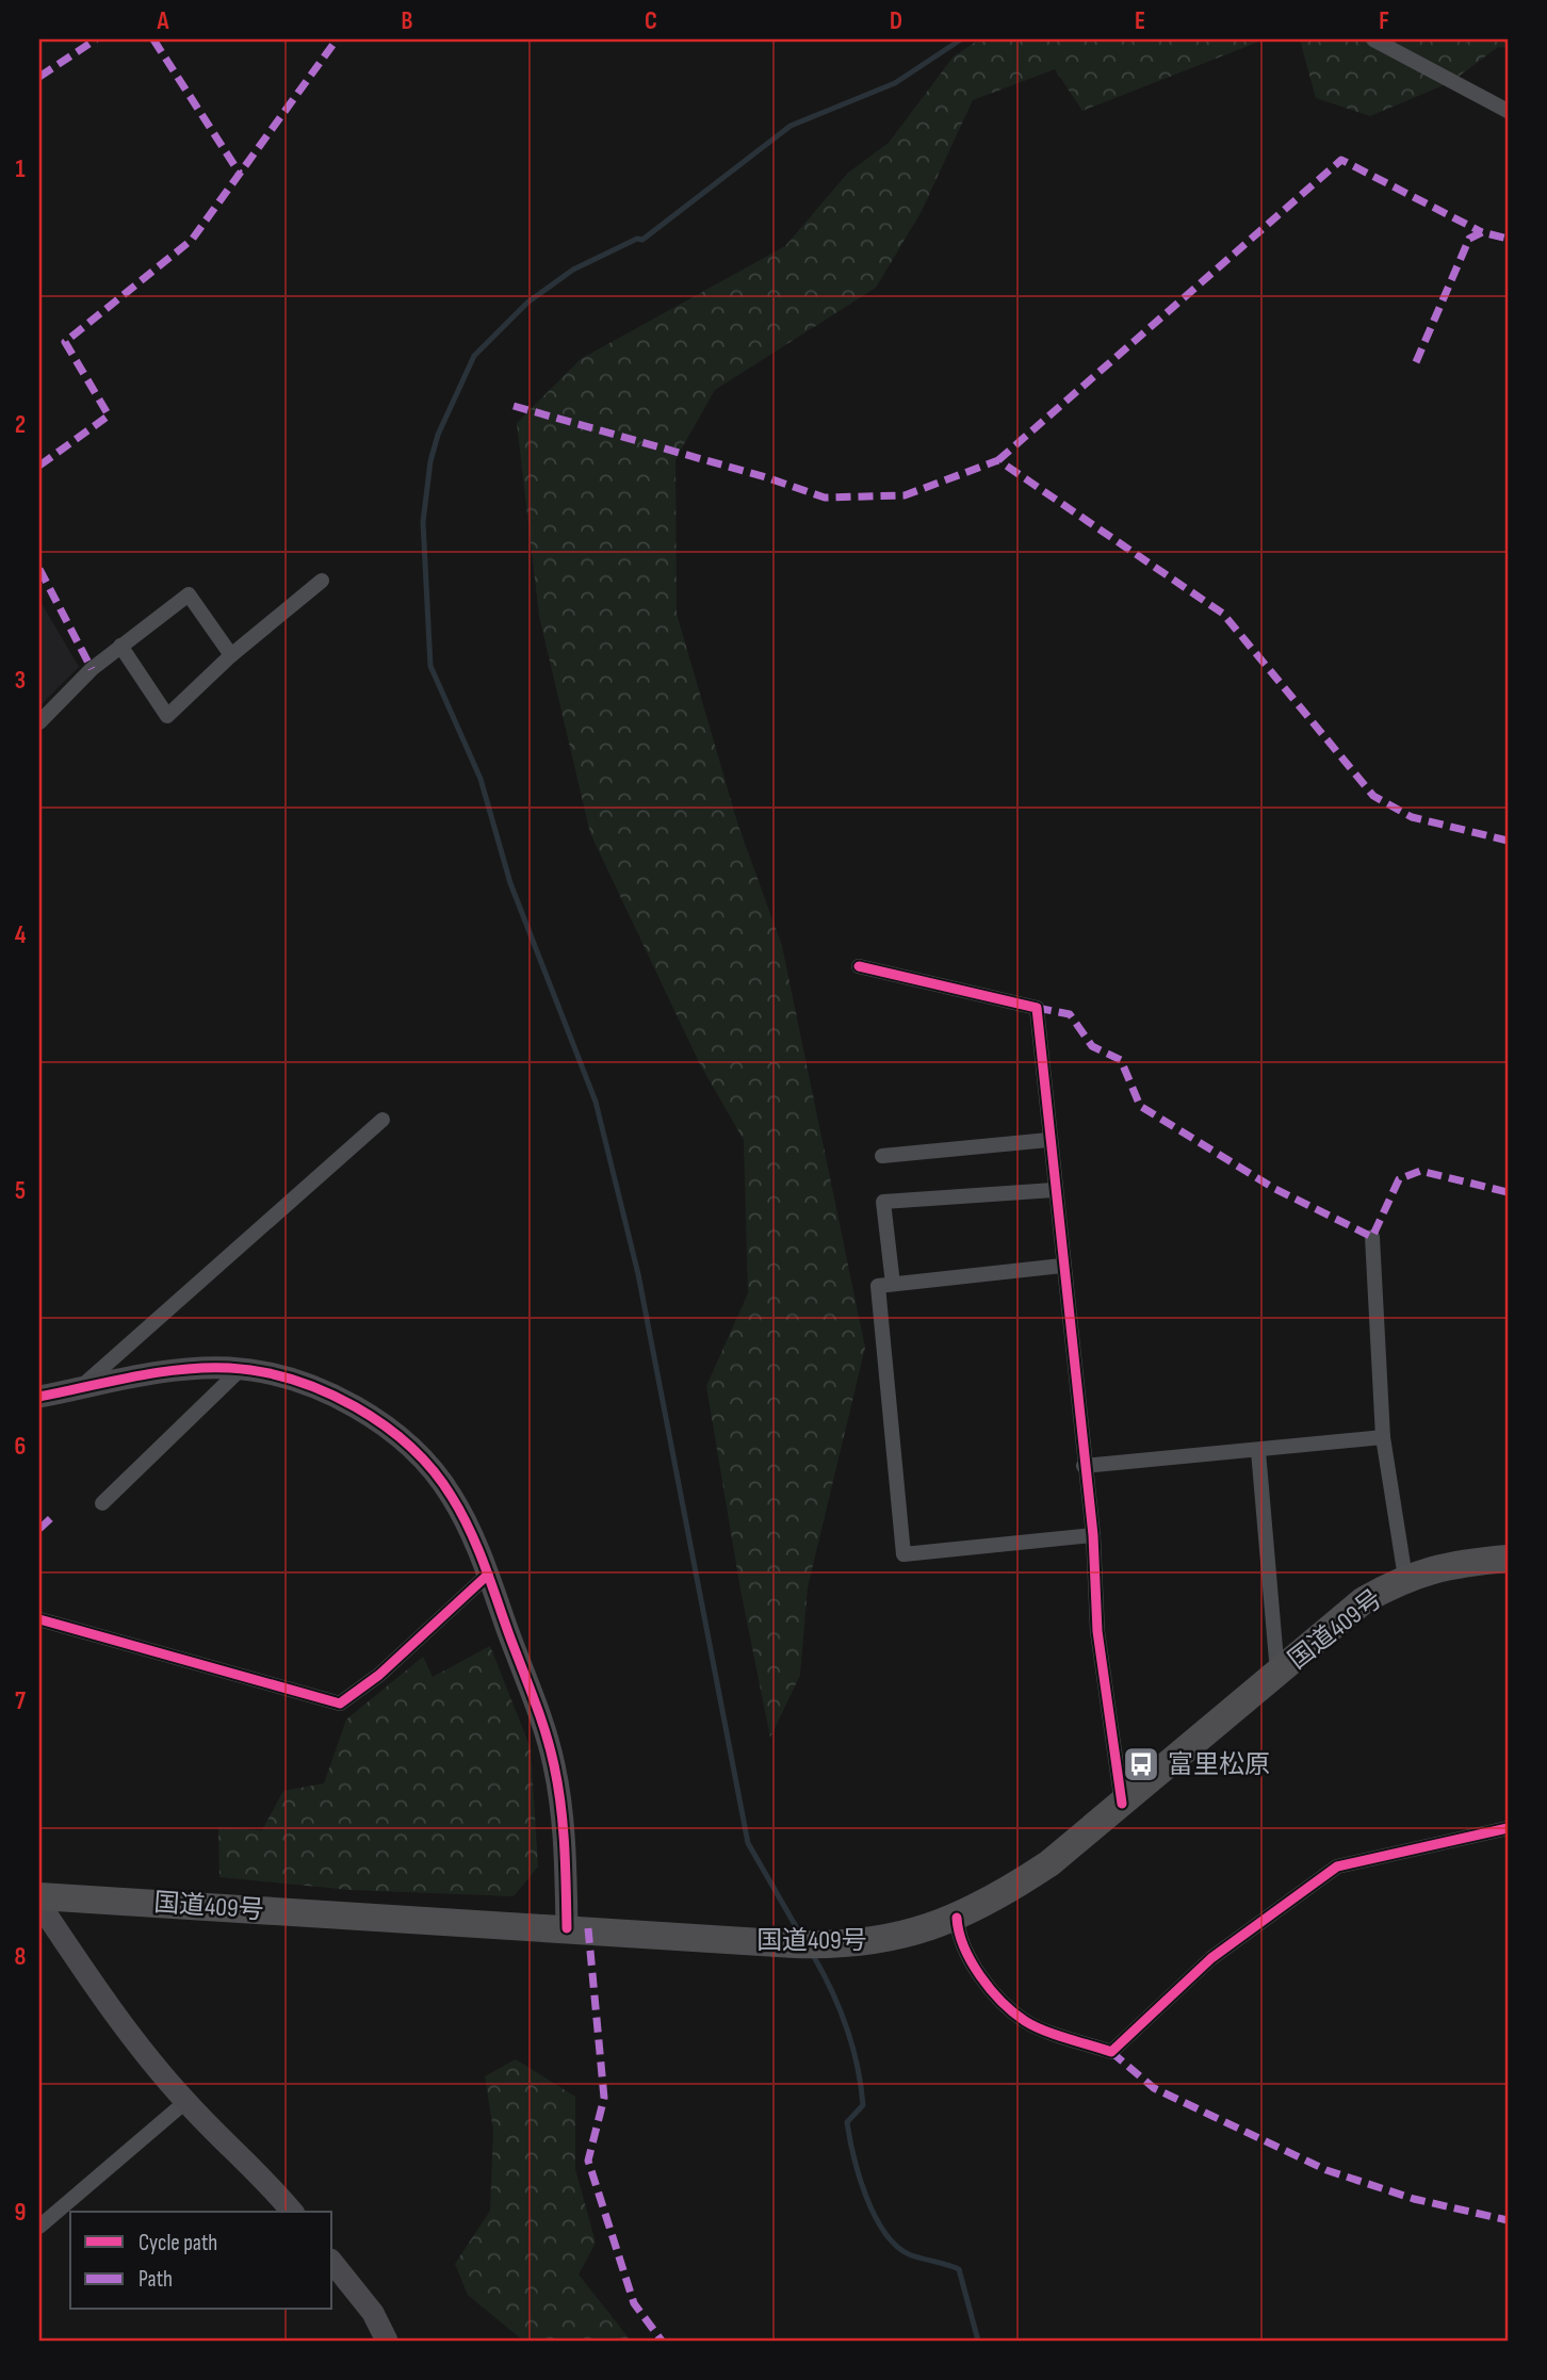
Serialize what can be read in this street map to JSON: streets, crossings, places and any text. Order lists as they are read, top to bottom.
{
  "streets": {
    "highway": ["国道409号"]
  },
  "places": {
    "bus stop": ["富里松原"]
  },
  "legend": ["Cycle path", "Path"],
  "grid": {
    "columns": [
      "A",
      "B",
      "C",
      "D",
      "E",
      "F"
    ],
    "rows": [
      "1",
      "2",
      "3",
      "4",
      "5",
      "6",
      "7",
      "8",
      "9"
    ]
  }
}
